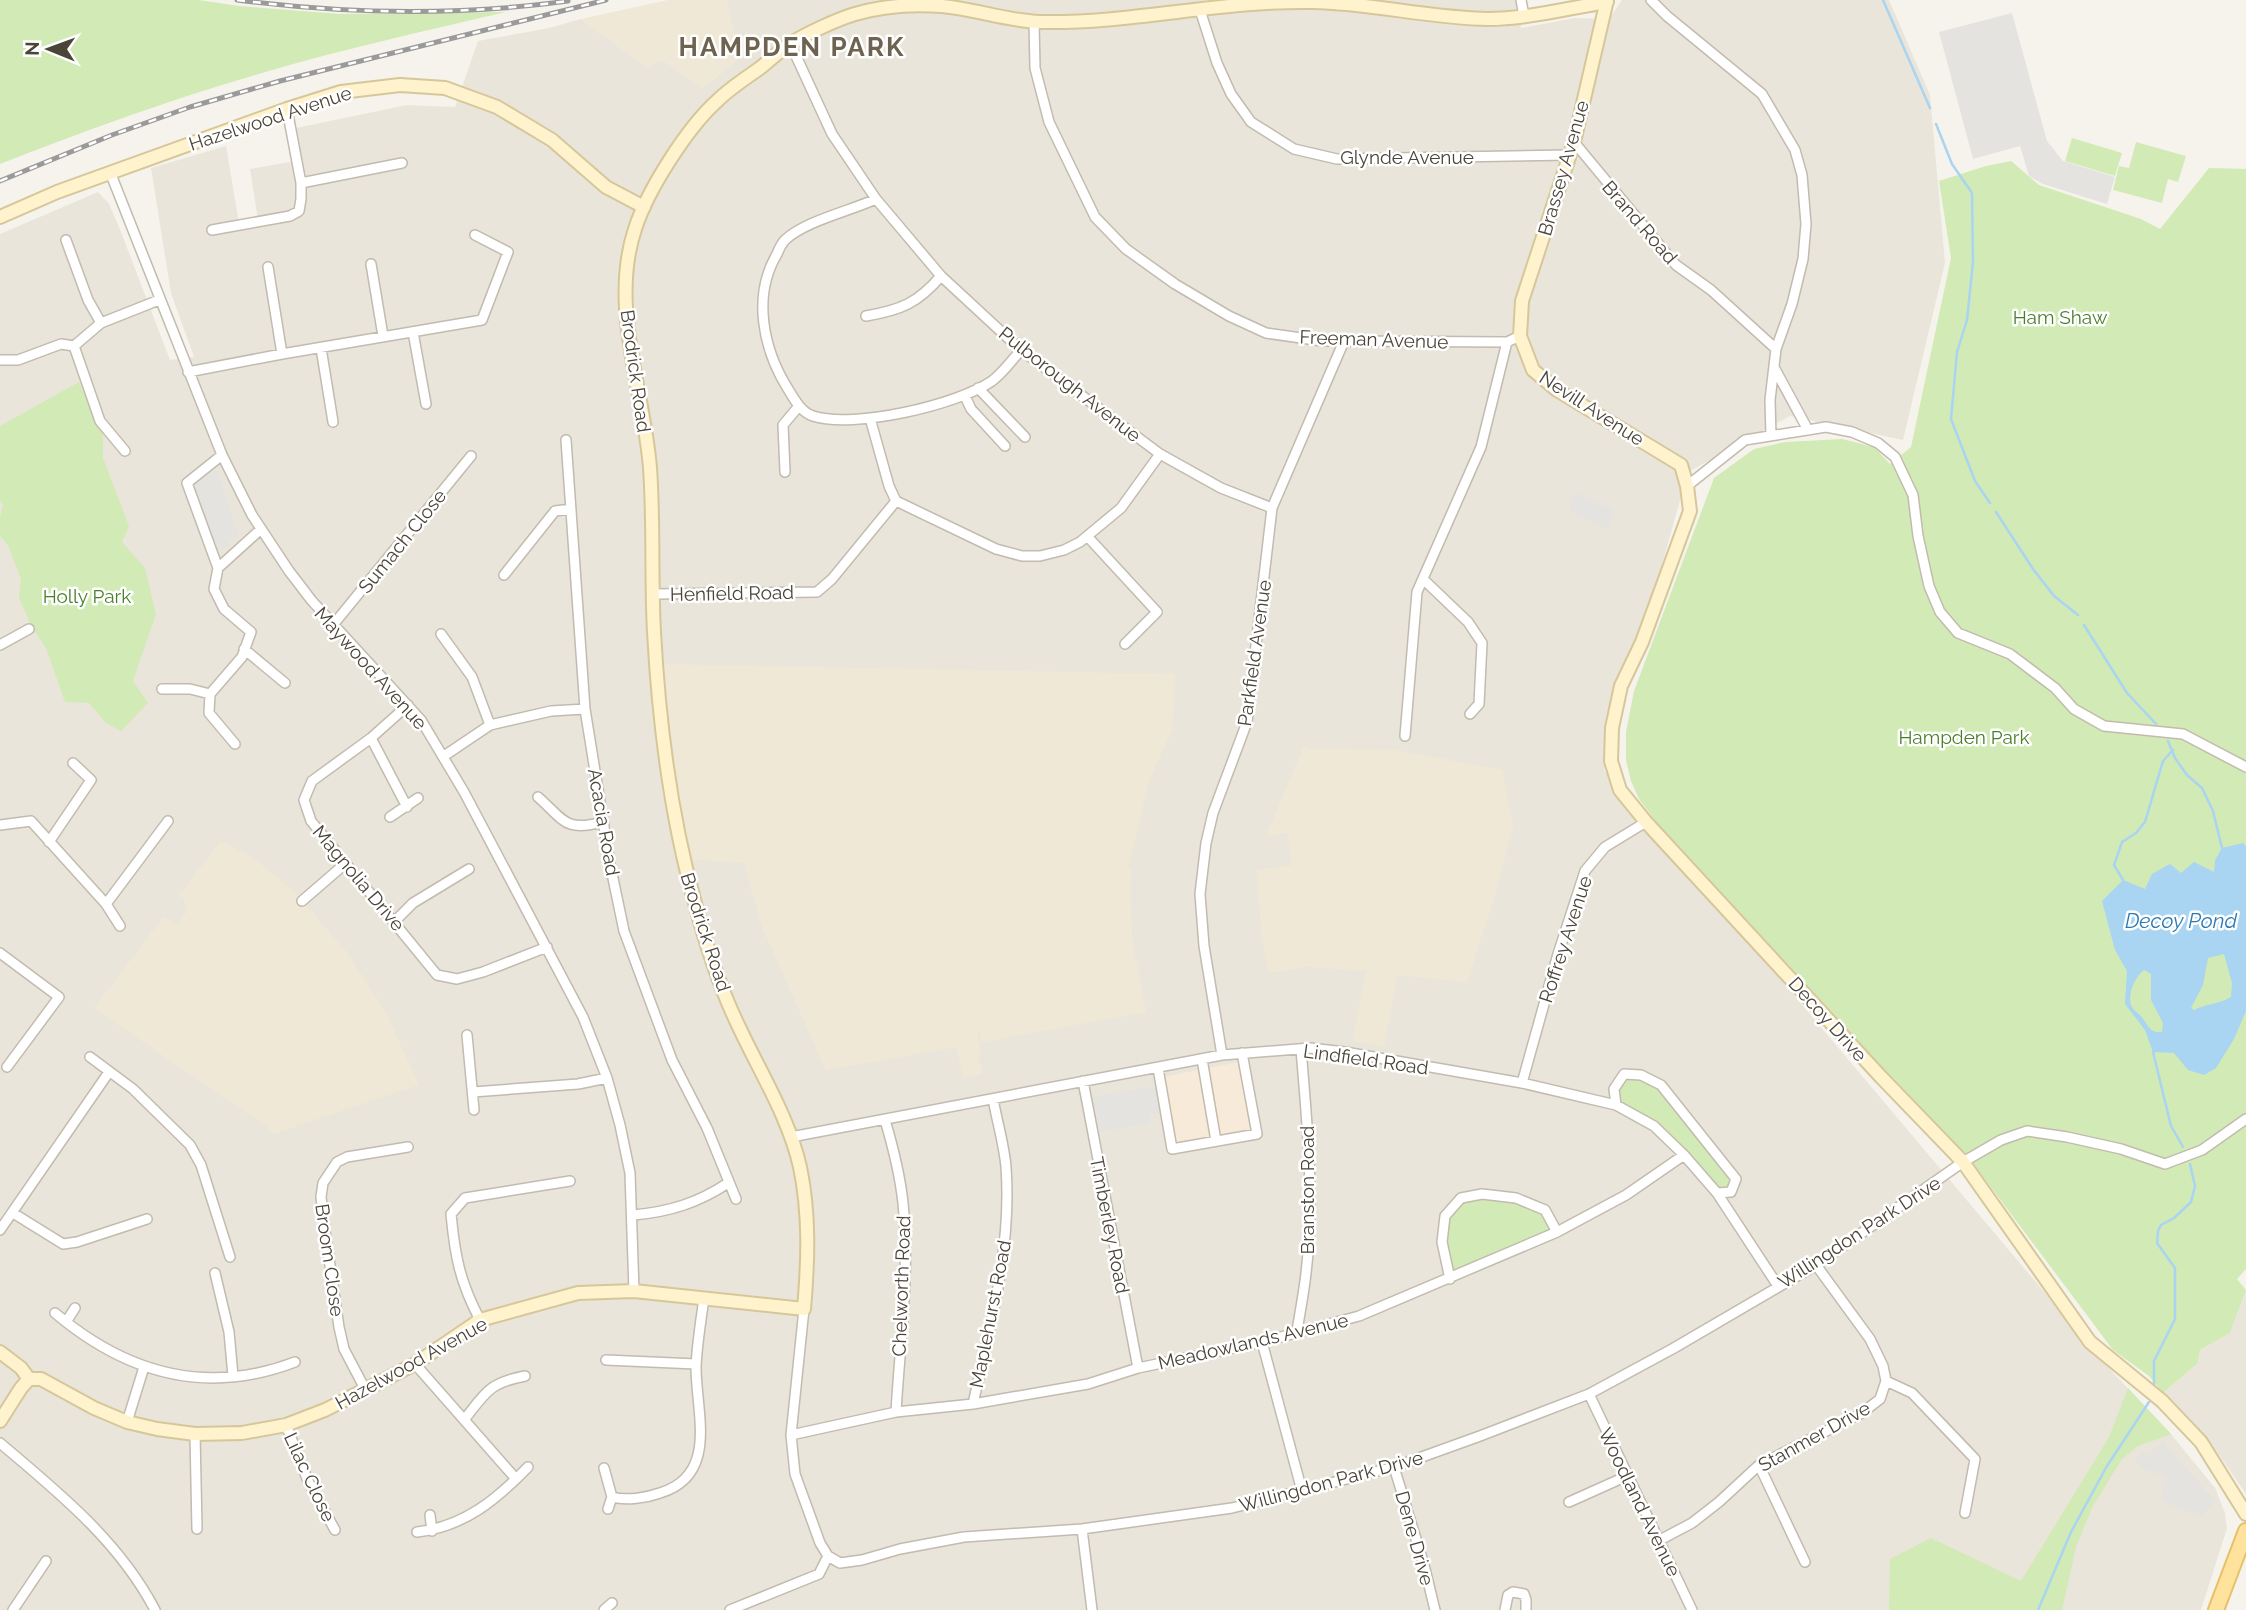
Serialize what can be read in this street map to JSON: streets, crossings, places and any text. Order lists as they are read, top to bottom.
{
  "streets": {
    "street": [
      "Hazelwood Avenue",
      "Glynde Avenue",
      "Brassey Avenue",
      "Brand Road",
      "Freeman Avenue",
      "Brodrick Road",
      "Pulborough Avenue",
      "Nevill Avenue",
      "Sumach Close",
      "Henfield Road",
      "Parkfield Avenue",
      "Maywood Avenue",
      "Acacia Road",
      "Magnolia Drive",
      "Roffrey Avenue",
      "Decoy Drive",
      "Lindfield Road",
      "Branston Road",
      "Timberley Road",
      "Willingdon Park Drive",
      "Broom Close",
      "Chelworth Road",
      "Maplehurst Road",
      "Meadowlands Avenue",
      "Stanmer Drive",
      "Lilac Close",
      "Woodland Avenue",
      "Dene Drive"
    ]
  },
  "crossings": [
    ["Hazelwood Avenue", "Brodrick Road"],
    ["Hazelwood Avenue", "Maywood Avenue"],
    ["Hazelwood Avenue", "Broom Close"],
    ["Hazelwood Avenue", "Lilac Close"],
    ["Glynde Avenue", "Brassey Avenue"],
    ["Glynde Avenue", "Brand Road"],
    ["Glynde Avenue", "Brodrick Road"],
    ["Brassey Avenue", "Brand Road"],
    ["Brassey Avenue", "Freeman Avenue"],
    ["Brassey Avenue", "Brodrick Road"],
    ["Brassey Avenue", "Nevill Avenue"],
    ["Freeman Avenue", "Brodrick Road"],
    ["Freeman Avenue", "Nevill Avenue"],
    ["Freeman Avenue", "Parkfield Avenue"],
    ["Brodrick Road", "Pulborough Avenue"],
    ["Brodrick Road", "Henfield Road"],
    ["Brodrick Road", "Lindfield Road"],
    ["Brodrick Road", "Willingdon Park Drive"],
    ["Brodrick Road", "Meadowlands Avenue"],
    ["Pulborough Avenue", "Parkfield Avenue"],
    ["Nevill Avenue", "Decoy Drive"],
    ["Sumach Close", "Maywood Avenue"],
    ["Parkfield Avenue", "Lindfield Road"],
    ["Maywood Avenue", "Magnolia Drive"],
    ["Roffrey Avenue", "Decoy Drive"],
    ["Roffrey Avenue", "Lindfield Road"],
    ["Decoy Drive", "Willingdon Park Drive"],
    ["Lindfield Road", "Branston Road"],
    ["Lindfield Road", "Timberley Road"],
    ["Lindfield Road", "Willingdon Park Drive"],
    ["Lindfield Road", "Chelworth Road"],
    ["Lindfield Road", "Maplehurst Road"],
    ["Lindfield Road", "Meadowlands Avenue"],
    ["Branston Road", "Meadowlands Avenue"],
    ["Timberley Road", "Meadowlands Avenue"],
    ["Willingdon Park Drive", "Stanmer Drive"],
    ["Willingdon Park Drive", "Woodland Avenue"],
    ["Willingdon Park Drive", "Dene Drive"],
    ["Chelworth Road", "Meadowlands Avenue"],
    ["Maplehurst Road", "Meadowlands Avenue"],
    ["Stanmer Drive", "Woodland Avenue"]
  ],
  "districts": ["HAMPDEN PARK"],
  "water": ["Decoy Pond"],
  "parks": ["Ham Shaw", "Holly Park", "Hampden Park"],
  "north": "left"
}
